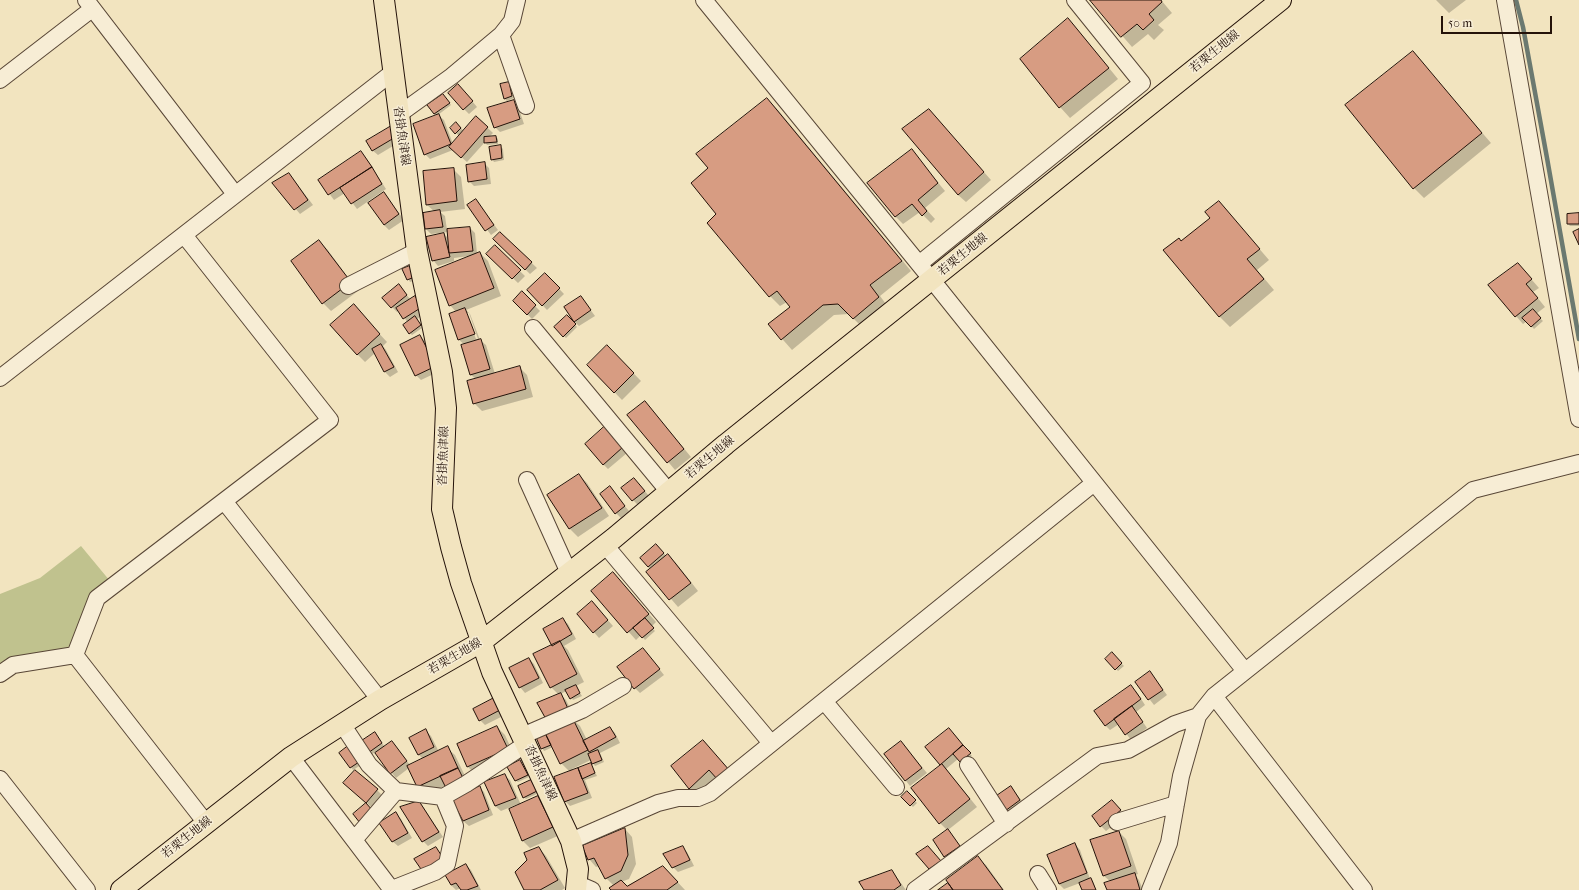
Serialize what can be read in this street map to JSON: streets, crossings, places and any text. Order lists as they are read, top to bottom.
{
  "streets": {
    "main road": ["若栗生地線", "沓掛魚津線"]
  },
  "crossings": [
    ["若栗生地線", "沓掛魚津線"]
  ],
  "scale_bar": "50 m"
}
